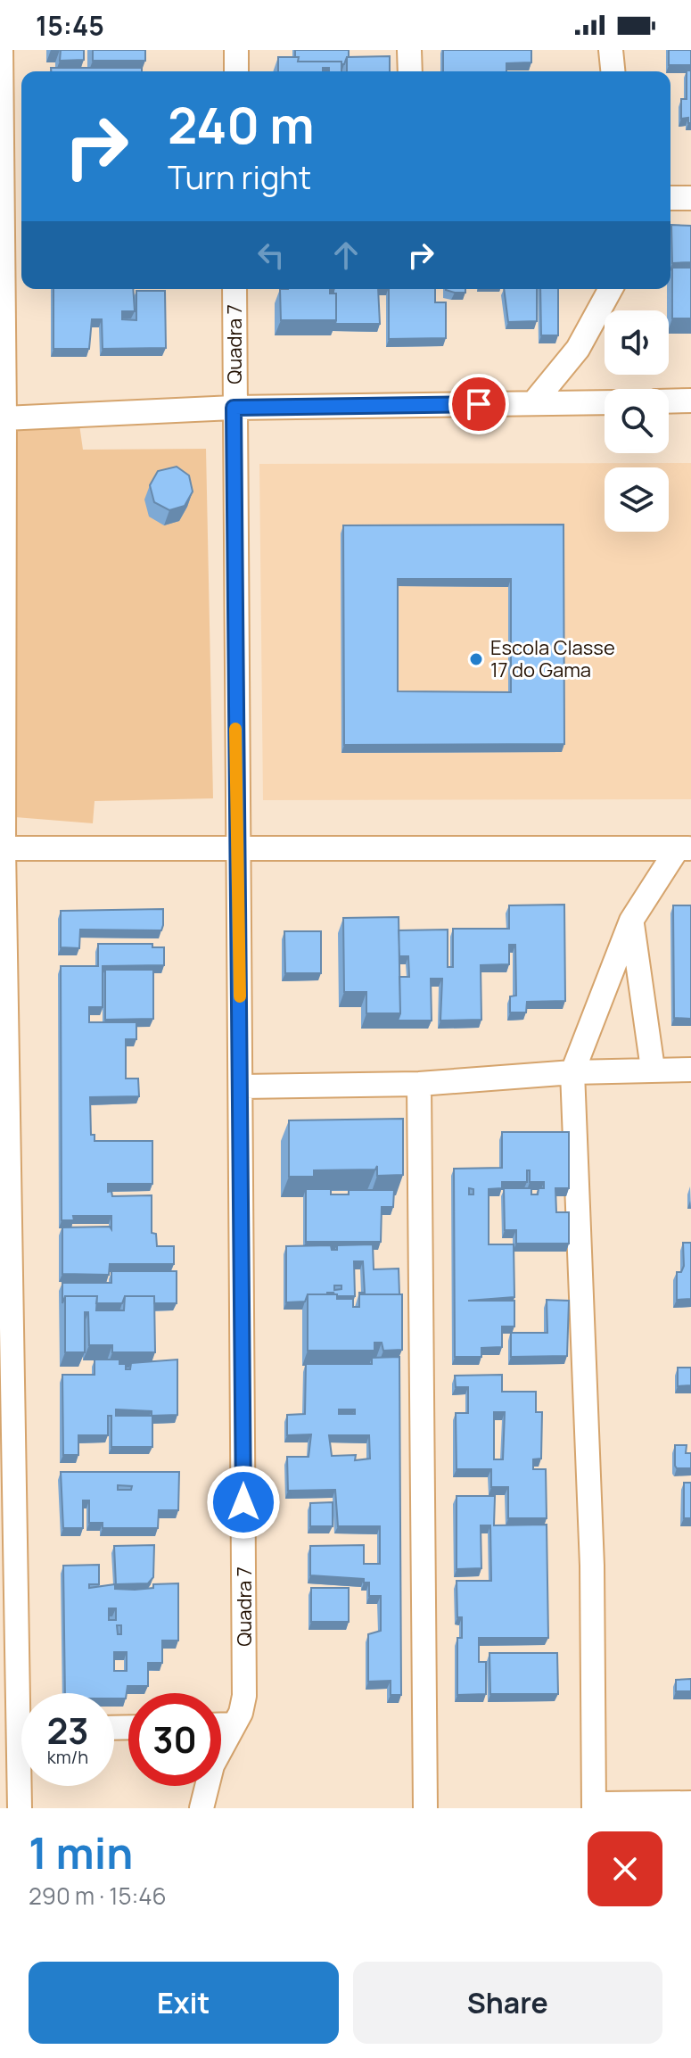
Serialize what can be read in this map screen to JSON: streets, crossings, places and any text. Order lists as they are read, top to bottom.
{
  "streets": {
    "street": ["Quadra 7"]
  },
  "places": ["Escola Classe 17 do Gama"],
  "page": {
    "status": "15:45",
    "turn": ["240 m", "Turn right"],
    "speed": "23 km/h",
    "limit": "30",
    "heading": ["1 min", "290 m · 15:46"],
    "buttons": ["Exit", "Share"]
  }
}
